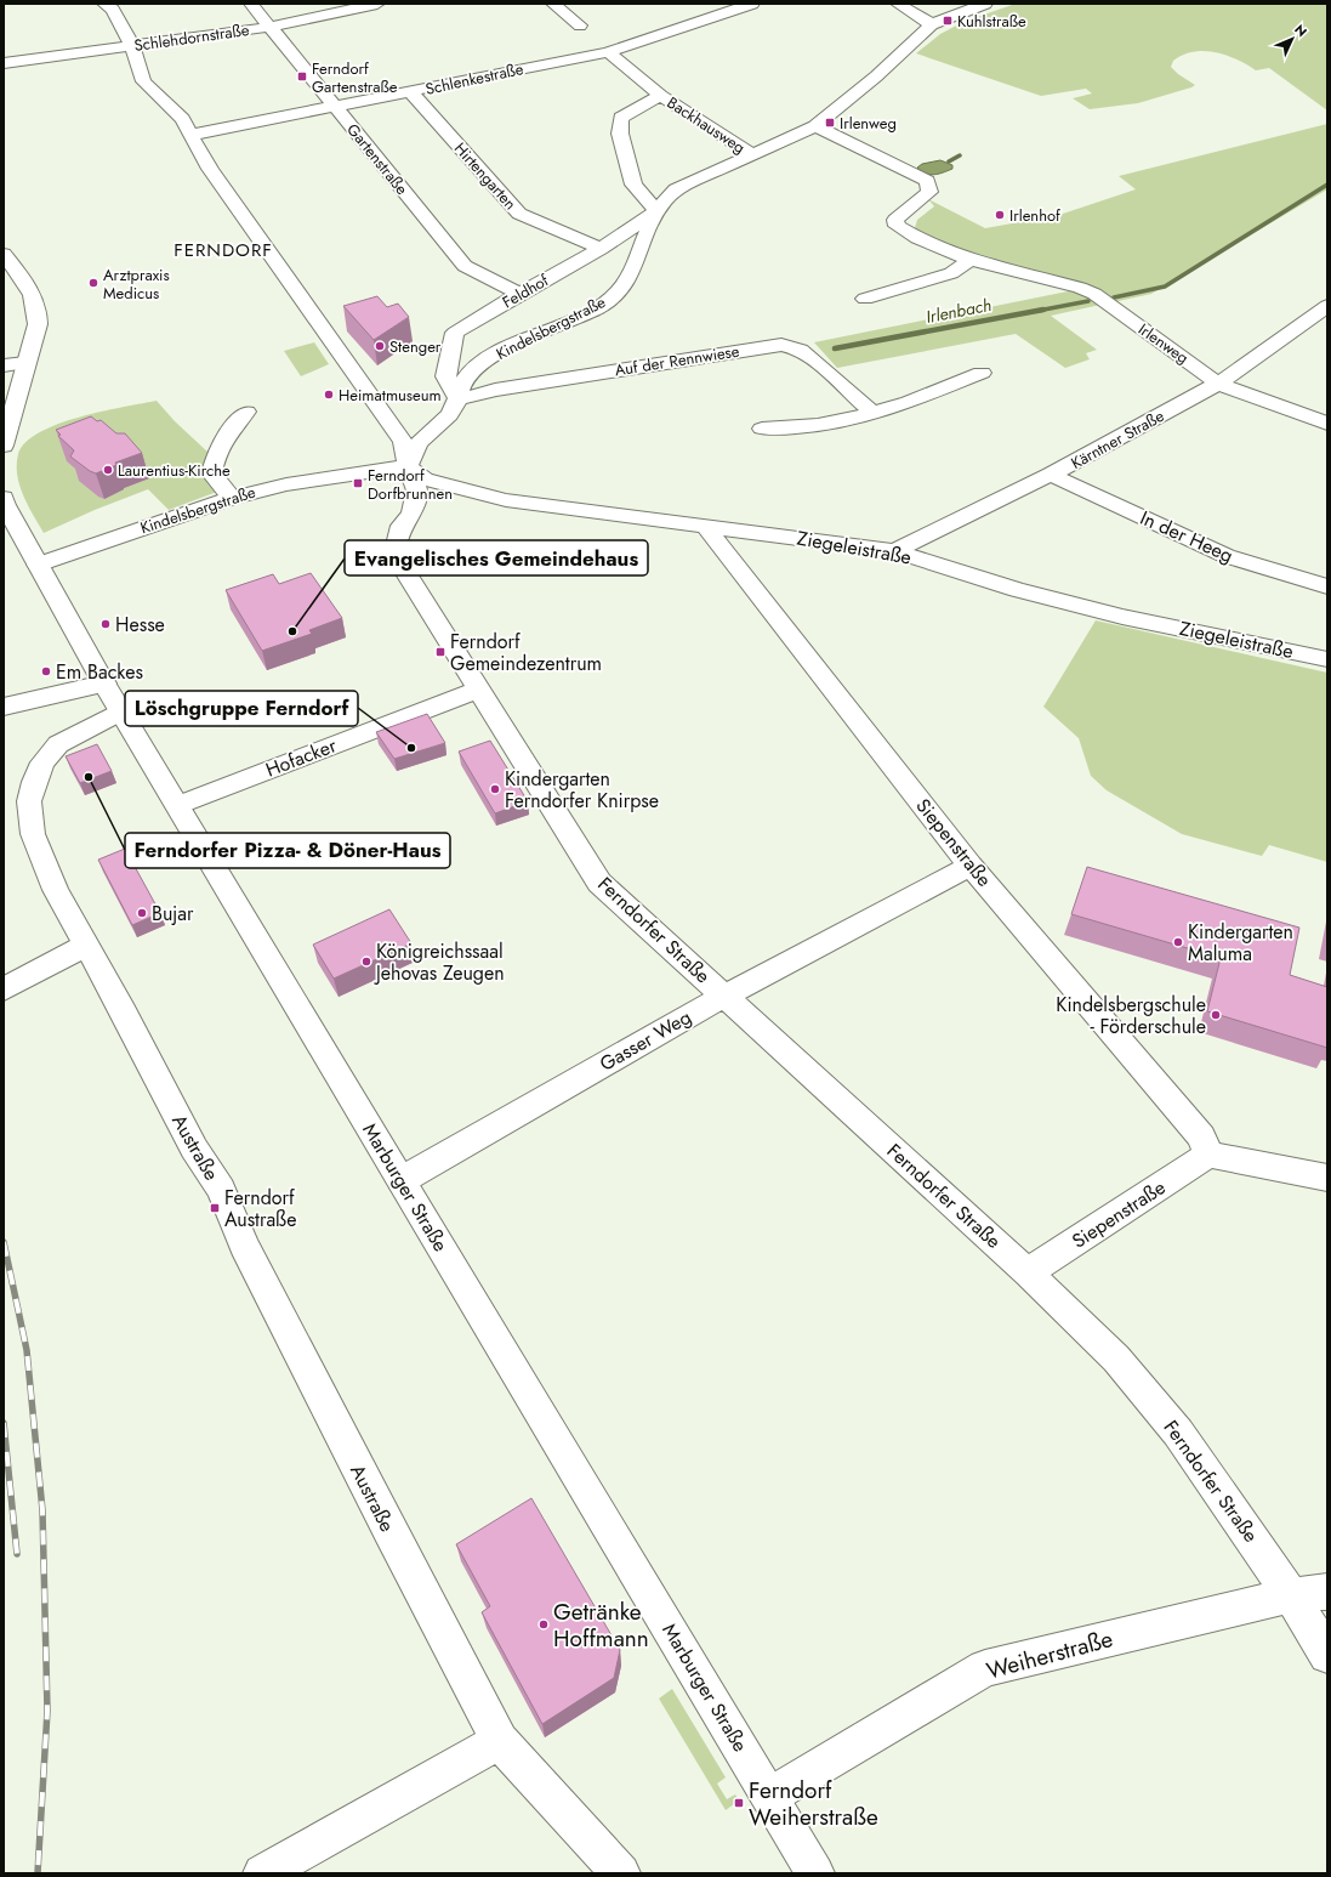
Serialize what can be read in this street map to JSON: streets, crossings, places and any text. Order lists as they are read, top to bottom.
{
  "streets": {
    "street": [
      "Schlehdornstraße",
      "Schlenkestraße",
      "Backhausweg",
      "Gartenstraße",
      "Hirtengarten",
      "Feldhof",
      "Kindelsbergstraße",
      "Irlenweg",
      "Auf der Rennwiese",
      "Kärntner Straße",
      "In der Heeg",
      "Ziegeleistraße",
      "Hofacker",
      "Siepenstraße",
      "Ferndorfer Straße",
      "Gasser Weg",
      "Austraße",
      "Marburger Straße",
      "Weiherstraße"
    ]
  },
  "crossings": [
    ["Schlehdornstraße", "Gartenstraße"],
    ["Schlehdornstraße", "Ferndorfer Straße"],
    ["Schlenkestraße", "Backhausweg"],
    ["Schlenkestraße", "Gartenstraße"],
    ["Schlenkestraße", "Hirtengarten"],
    ["Schlenkestraße", "Ferndorfer Straße"],
    ["Backhausweg", "Feldhof"],
    ["Backhausweg", "Kindelsbergstraße"],
    ["Gartenstraße", "Feldhof"],
    ["Hirtengarten", "Feldhof"],
    ["Feldhof", "Kindelsbergstraße"],
    ["Feldhof", "Auf der Rennwiese"],
    ["Kindelsbergstraße", "Irlenweg"],
    ["Kindelsbergstraße", "Auf der Rennwiese"],
    ["Kindelsbergstraße", "Ziegeleistraße"],
    ["Kindelsbergstraße", "Ferndorfer Straße"],
    ["Kindelsbergstraße", "Marburger Straße"],
    ["Irlenweg", "Kärntner Straße"],
    ["Kärntner Straße", "In der Heeg"],
    ["Kärntner Straße", "Ziegeleistraße"],
    ["Ziegeleistraße", "Siepenstraße"],
    ["Ziegeleistraße", "Ferndorfer Straße"],
    ["Hofacker", "Ferndorfer Straße"],
    ["Hofacker", "Marburger Straße"],
    ["Siepenstraße", "Ferndorfer Straße"],
    ["Siepenstraße", "Gasser Weg"],
    ["Ferndorfer Straße", "Gasser Weg"],
    ["Ferndorfer Straße", "Weiherstraße"],
    ["Gasser Weg", "Marburger Straße"],
    ["Austraße", "Marburger Straße"],
    ["Marburger Straße", "Weiherstraße"]
  ],
  "districts": ["FERNDORF"],
  "water": ["Irlenbach"],
  "places": {
    "transit": [
      "Kuhlstraße",
      "Ferndorf Gartenstraße",
      "Irlenweg",
      "Ferndorf Dorfbrunnen",
      "Ferndorf Gemeindezentrum",
      "Ferndorf Austraße",
      "Ferndorf Weiherstraße"
    ],
    "other": [
      "Irlenhof",
      "Arztpraxis Medicus",
      "Stenger",
      "Heimatmuseum",
      "Laurentius-Kirche",
      "Hesse",
      "Evangelisches Gemeindehaus",
      "Em Backes",
      "Löschgruppe Ferndorf",
      "Ferndorfer Pizza- & Döner-Haus",
      "Kindergarten Ferndorfer Knirpse",
      "Bujar",
      "Kindergarten Maluma",
      "Königreichssaal Jehovas Zeugen",
      "Kindelsbergschule - Förderschule",
      "Getränke Hoffmann"
    ]
  },
  "north": "top right"
}
